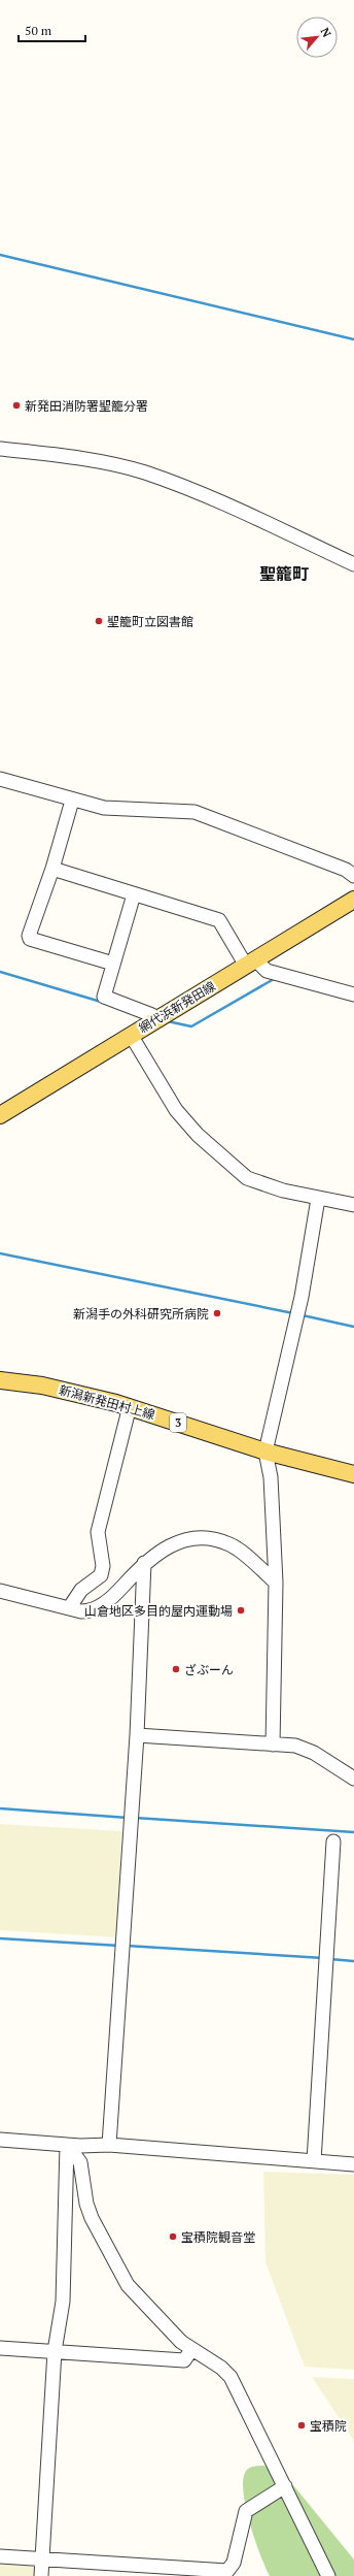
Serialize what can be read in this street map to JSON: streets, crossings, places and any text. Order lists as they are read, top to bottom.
{
  "streets": {
    "main road": ["網代浜新発田線", "新潟新発田村上線", "3"]
  },
  "districts": ["聖籠町"],
  "places": [
    "新発田消防署聖籠分署",
    "聖籠町立図書館",
    "新潟手の外科研究所病院",
    "山倉地区多目的屋内運動場",
    "ざぶーん",
    "宝積院観音堂",
    "宝積院"
  ],
  "scale_bar": "50 m",
  "north": "top right"
}
